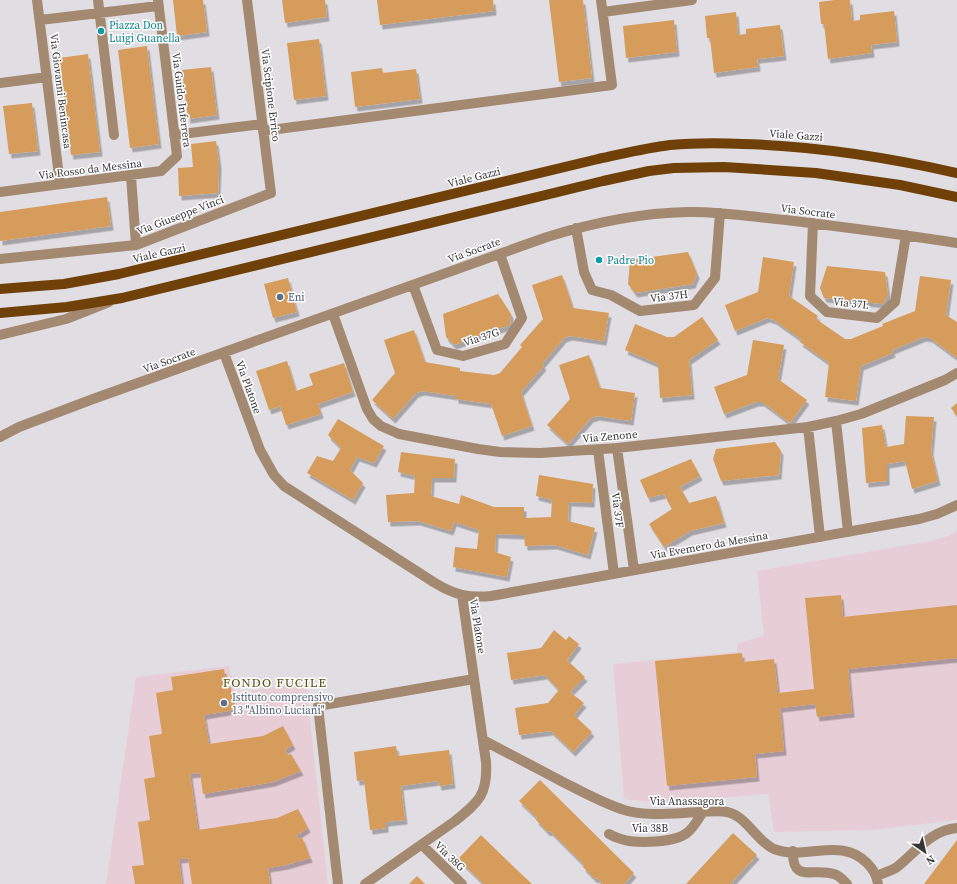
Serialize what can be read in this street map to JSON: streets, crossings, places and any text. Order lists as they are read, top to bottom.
{
  "streets": {
    "main road": ["Viale Gazzi"],
    "street": [
      "Via Giovanni Benincasa",
      "Via Scipione Errico",
      "Via Guido Inferrera",
      "Via Rosso da Messina",
      "Via Socrate",
      "Via Giuseppe Vinci",
      "Via 37H",
      "Via 37L",
      "Via 37G",
      "Via Platone",
      "Via Zenone",
      "Via 37F",
      "Via Evemero da Messina",
      "Via Anassagora",
      "Via 38B",
      "Via 38G"
    ]
  },
  "crossings": [
    ["Via Giovanni Benincasa", "Via Rosso da Messina"],
    ["Via Scipione Errico", "Via Giuseppe Vinci"],
    ["Via Guido Inferrera", "Via Rosso da Messina"],
    ["Via Socrate", "Via 37H"],
    ["Via Socrate", "Via 37L"],
    ["Via Socrate", "Via 37G"],
    ["Via Socrate", "Via Platone"],
    ["Via Socrate", "Via Zenone"],
    ["Via Platone", "Via Evemero da Messina"],
    ["Via Platone", "Via Anassagora"],
    ["Via Platone", "Via 38G"],
    ["Via Zenone", "Via 37F"],
    ["Via 37F", "Via Evemero da Messina"],
    ["Via Anassagora", "Via 38B"]
  ],
  "districts": ["FONDO FUCILE"],
  "places": [
    "Piazza Don Luigi Guanella",
    "Padre Pio",
    "Eni",
    "Istituto comprensivo 13 \"Albino Luciani\""
  ],
  "north": "bottom right"
}
